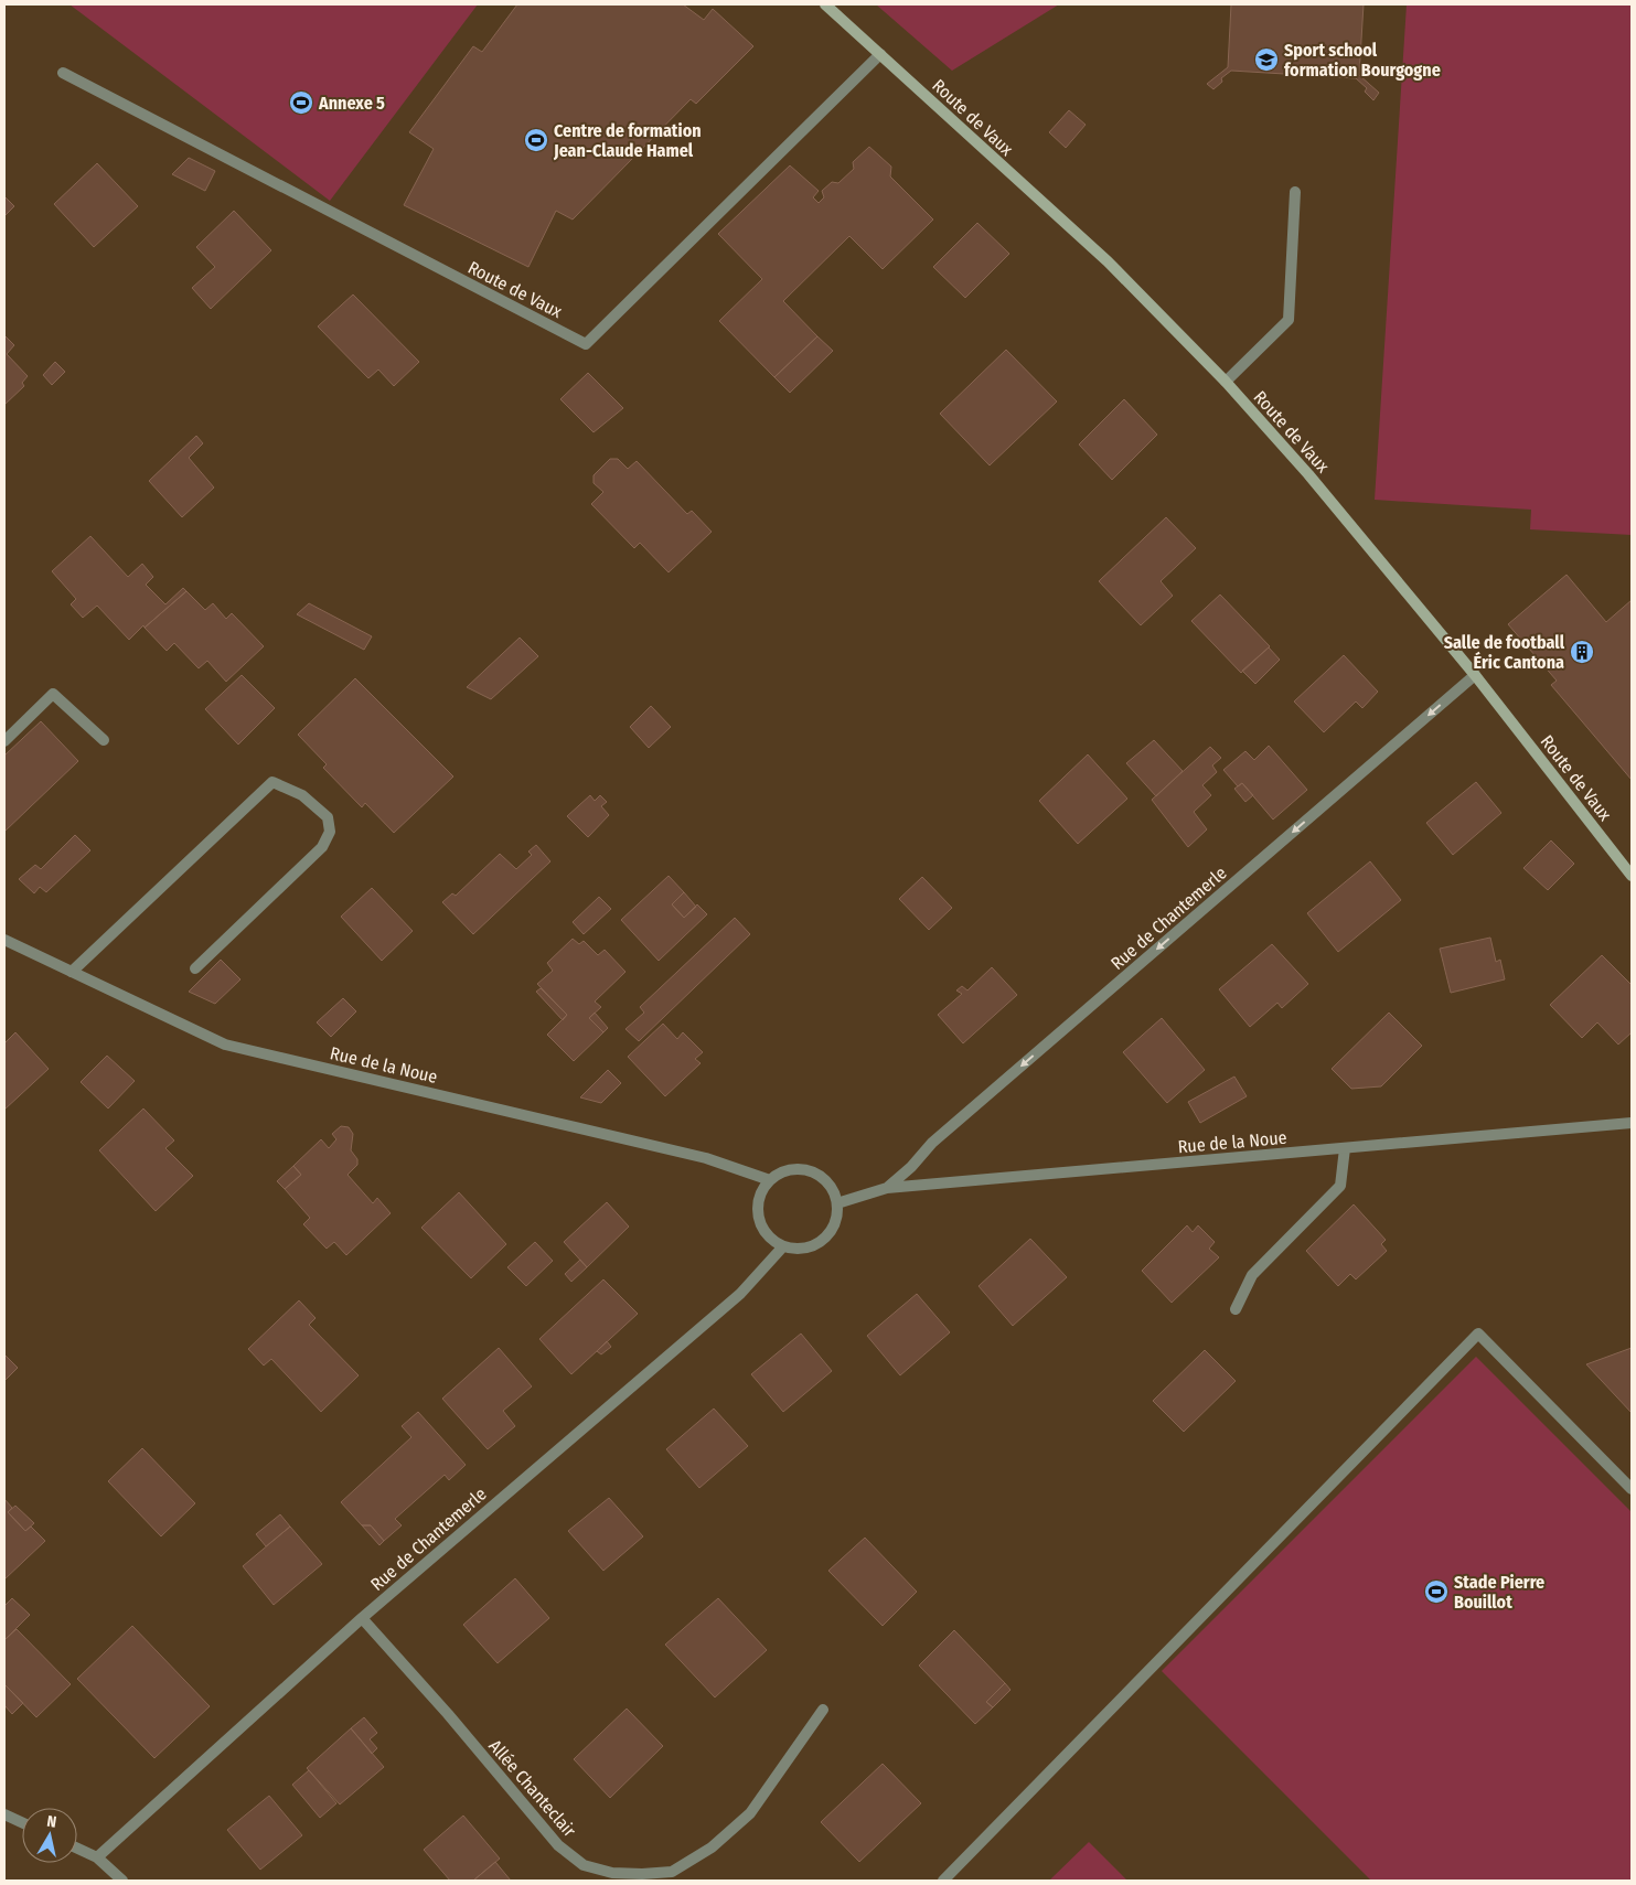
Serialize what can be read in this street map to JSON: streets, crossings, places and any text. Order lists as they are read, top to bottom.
{
  "streets": {
    "street": [
      "Route de Vaux",
      "Rue de Chantemerle",
      "Rue de la Noue",
      "Allée Chanteclair"
    ]
  },
  "crossings": [
    ["Route de Vaux", "Rue de Chantemerle"],
    ["Rue de Chantemerle", "Rue de la Noue"],
    ["Rue de Chantemerle", "Allée Chanteclair"]
  ],
  "one_way": ["Rue de Chantemerle"],
  "places": {
    "school or university": ["Sport school formation Bourgogne"],
    "sports": ["Annexe 5", "Centre de formation Jean-Claude Hamel", "Stade Pierre Bouillot"],
    "building": ["Salle de football Éric Cantona"]
  },
  "north": "top"
}
